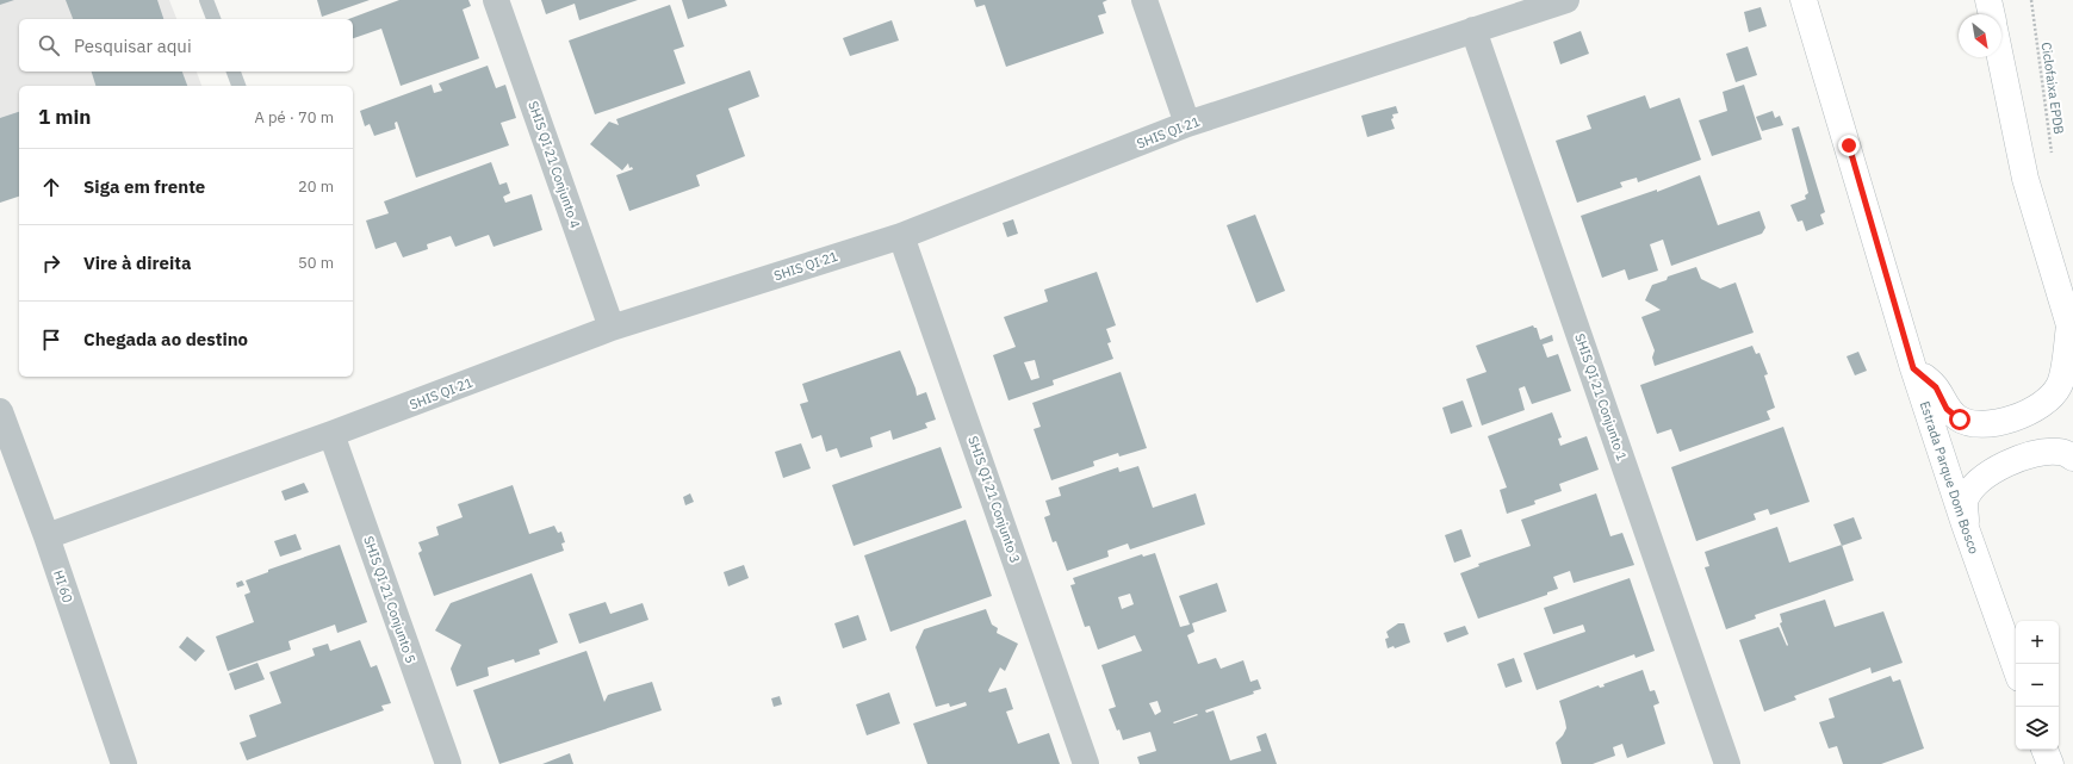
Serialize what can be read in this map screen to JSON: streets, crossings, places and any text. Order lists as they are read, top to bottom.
{
  "streets": {
    "main road": ["Estrada Parque Dom Bosco"],
    "street": [
      "SHIS QI 21",
      "SHIS QI 21 Conjunto 4",
      "SHIS QI 21 Conjunto 1",
      "SHIS QI 21 Conjunto 3",
      "HI 60",
      "SHIS QI 21 Conjunto 5"
    ],
    "path": ["Ciclofaixa EPDB"]
  },
  "crossings": [
    ["SHIS QI 21", "SHIS QI 21 Conjunto 4"],
    ["SHIS QI 21", "SHIS QI 21 Conjunto 1"],
    ["SHIS QI 21", "SHIS QI 21 Conjunto 3"],
    ["SHIS QI 21", "HI 60"],
    ["SHIS QI 21", "SHIS QI 21 Conjunto 5"]
  ],
  "north": "bottom right",
  "page": {
    "search": "Pesquisar aqui",
    "heading": ["1 min", "A pé · 70 m"],
    "list": [
      ["Siga em frente", "20 m"],
      ["Vire à direita", "50 m"],
      "Chegada ao destino"
    ],
    "map_buttons": ["+", "−"]
  }
}
